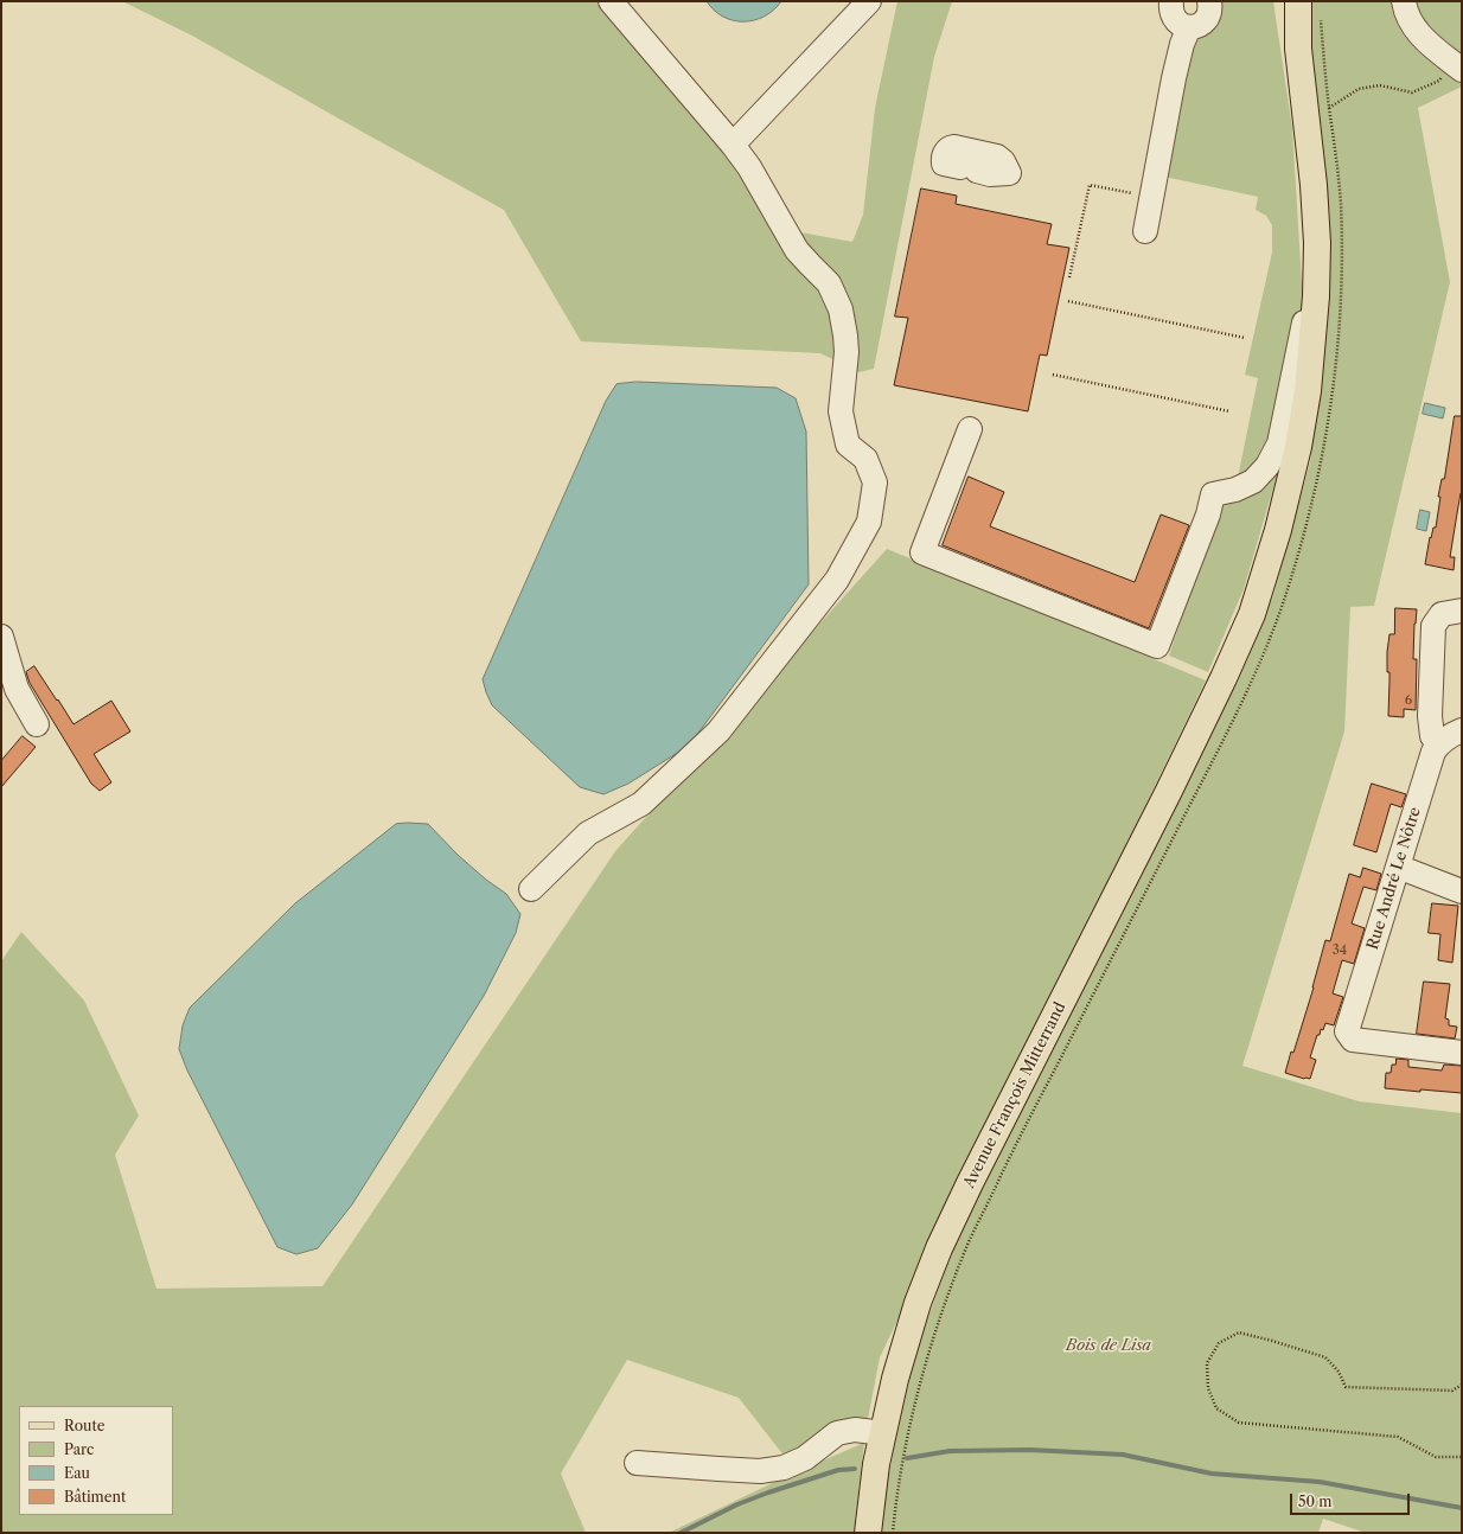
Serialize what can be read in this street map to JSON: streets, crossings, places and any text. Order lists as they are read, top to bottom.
{
  "streets": {
    "main road": ["Avenue François Mitterrand"],
    "street": ["Rue André Le Nôtre"]
  },
  "parks": ["Bois de Lisa"],
  "house_numbers": ["6", "34"],
  "legend": [
    "Route",
    "Parc",
    "Eau",
    "Bâtiment"
  ],
  "scale_bar": "50 m"
}
